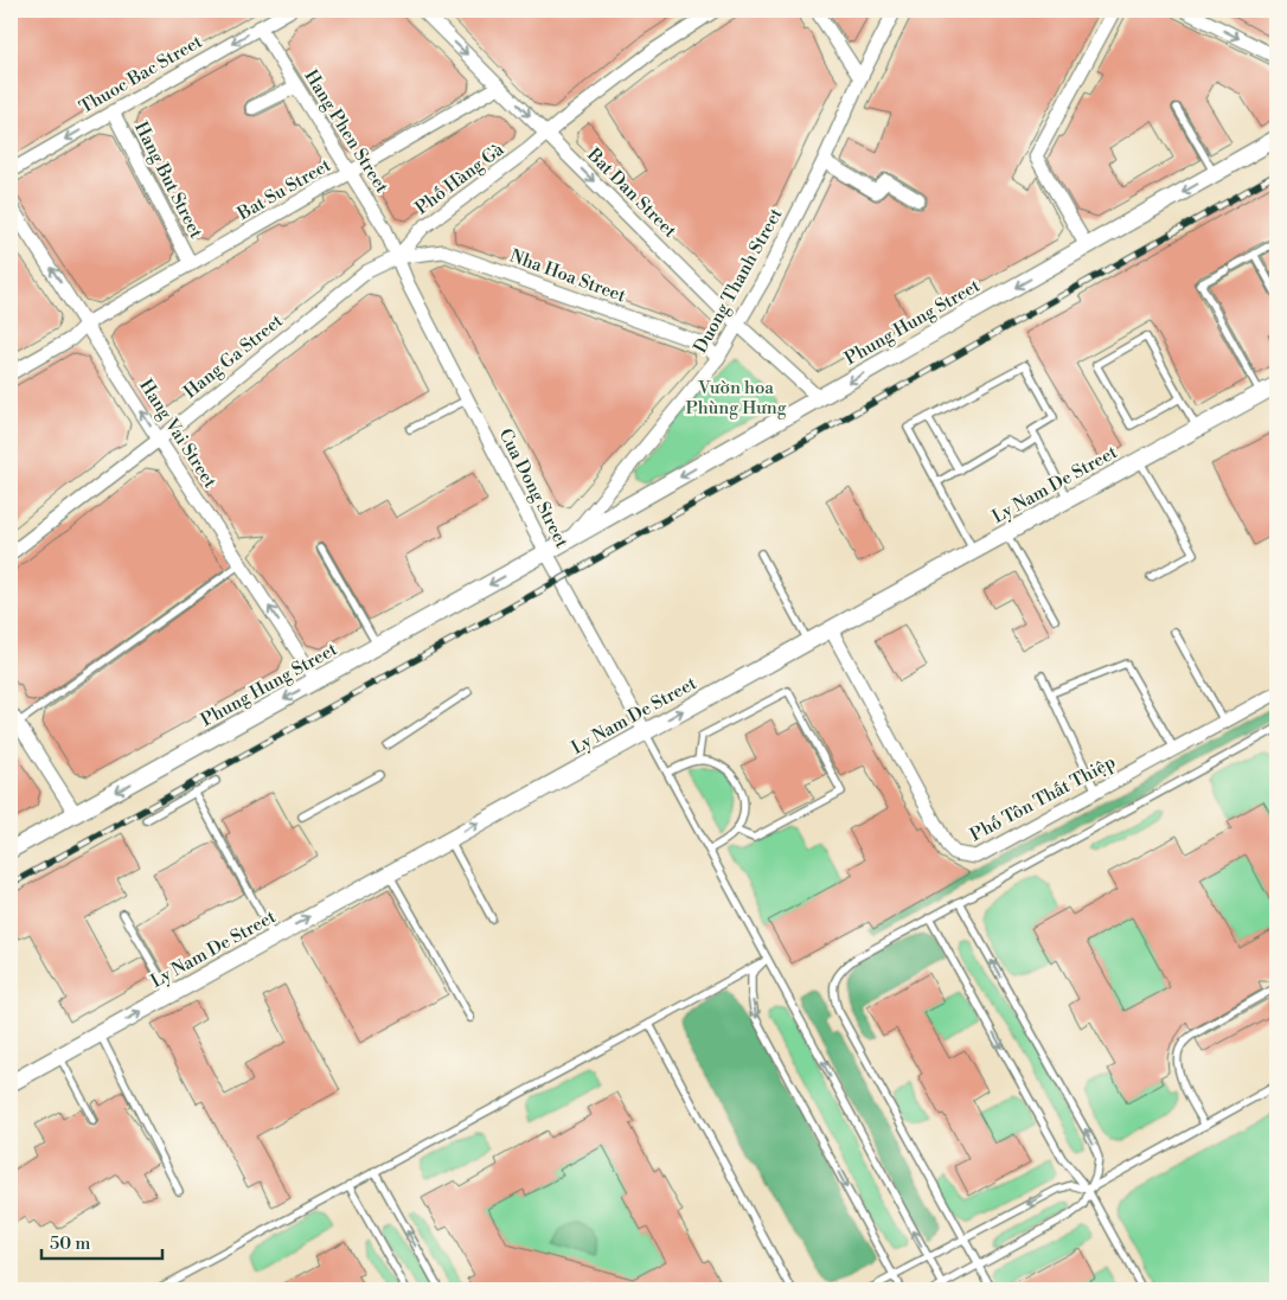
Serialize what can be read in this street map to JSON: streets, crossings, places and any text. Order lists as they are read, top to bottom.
{
  "streets": {
    "street": [
      "Thuoc Bac Street",
      "Hang Phen Street",
      "Phố Hàng Gà",
      "Hang But Street",
      "Bat Su Street",
      "Bat Dan Street",
      "Nha Hoa Street",
      "Duong Thanh Street",
      "Phung Hung Street",
      "Hang Ga Street",
      "Hang Vai Street",
      "Ly Nam De Street",
      "Cua Dong Street",
      "Phố Tôn Thất Thiệp"
    ]
  },
  "crossings": [
    ["Thuoc Bac Street", "Hang Phen Street"],
    ["Thuoc Bac Street", "Hang But Street"],
    ["Hang Phen Street", "Phố Hàng Gà"],
    ["Hang Phen Street", "Bat Su Street"],
    ["Hang Phen Street", "Nha Hoa Street"],
    ["Hang Phen Street", "Hang Ga Street"],
    ["Hang Phen Street", "Cua Dong Street"],
    ["Phố Hàng Gà", "Bat Dan Street"],
    ["Phố Hàng Gà", "Nha Hoa Street"],
    ["Phố Hàng Gà", "Hang Ga Street"],
    ["Phố Hàng Gà", "Cua Dong Street"],
    ["Hang But Street", "Bat Su Street"],
    ["Bat Su Street", "Bat Dan Street"],
    ["Bat Su Street", "Hang Vai Street"],
    ["Bat Dan Street", "Duong Thanh Street"],
    ["Bat Dan Street", "Phung Hung Street"],
    ["Nha Hoa Street", "Duong Thanh Street"],
    ["Nha Hoa Street", "Hang Ga Street"],
    ["Nha Hoa Street", "Cua Dong Street"],
    ["Duong Thanh Street", "Phung Hung Street"],
    ["Phung Hung Street", "Hang Vai Street"],
    ["Phung Hung Street", "Cua Dong Street"],
    ["Hang Ga Street", "Hang Vai Street"],
    ["Hang Ga Street", "Cua Dong Street"],
    ["Ly Nam De Street", "Cua Dong Street"],
    ["Ly Nam De Street", "Phố Tôn Thất Thiệp"]
  ],
  "one_way": [
    "Thuoc Bac Street",
    "Bat Dan Street",
    "Phung Hung Street",
    "Hang Vai Street",
    "Ly Nam De Street"
  ],
  "parks": ["Vườn hoa Phùng Hưng"],
  "scale_bar": "50 m"
}
